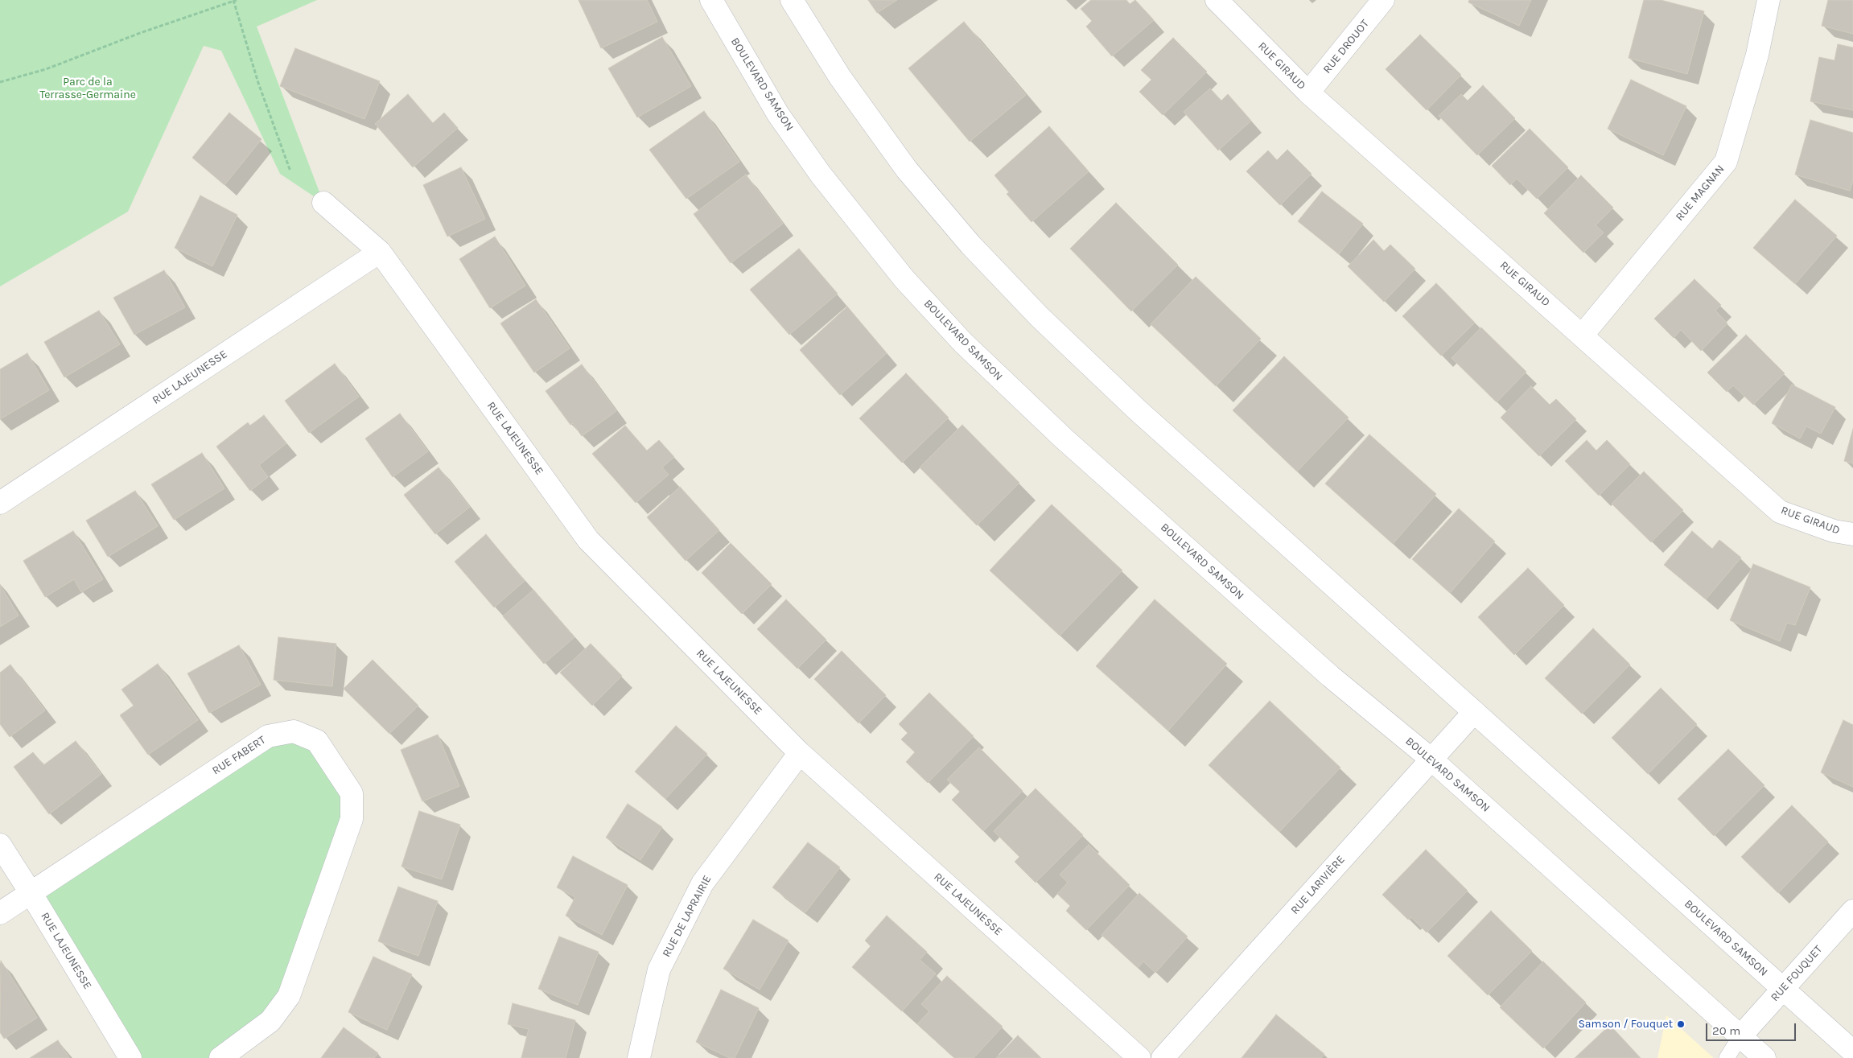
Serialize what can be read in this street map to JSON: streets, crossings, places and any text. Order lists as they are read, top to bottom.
{
  "streets": {
    "street": [
      "RUE DROUOT",
      "RUE GIRAUD",
      "BOULEVARD SAMSON",
      "RUE MAGNAN",
      "RUE LAJEUNESSE",
      "RUE FABERT",
      "RUE LARIVIÈRE",
      "RUE DE LAPRAIRIE",
      "RUE FOUQUET"
    ]
  },
  "crossings": [
    ["RUE DROUOT", "RUE GIRAUD"],
    ["RUE GIRAUD", "RUE MAGNAN"],
    ["BOULEVARD SAMSON", "RUE LARIVIÈRE"],
    ["BOULEVARD SAMSON", "RUE FOUQUET"],
    ["RUE LAJEUNESSE", "RUE FABERT"],
    ["RUE LAJEUNESSE", "RUE DE LAPRAIRIE"]
  ],
  "parks": ["Parc de la Terrasse-Germaine"],
  "places": ["Samson / Fouquet"],
  "scale_bar": "20 m"
}
